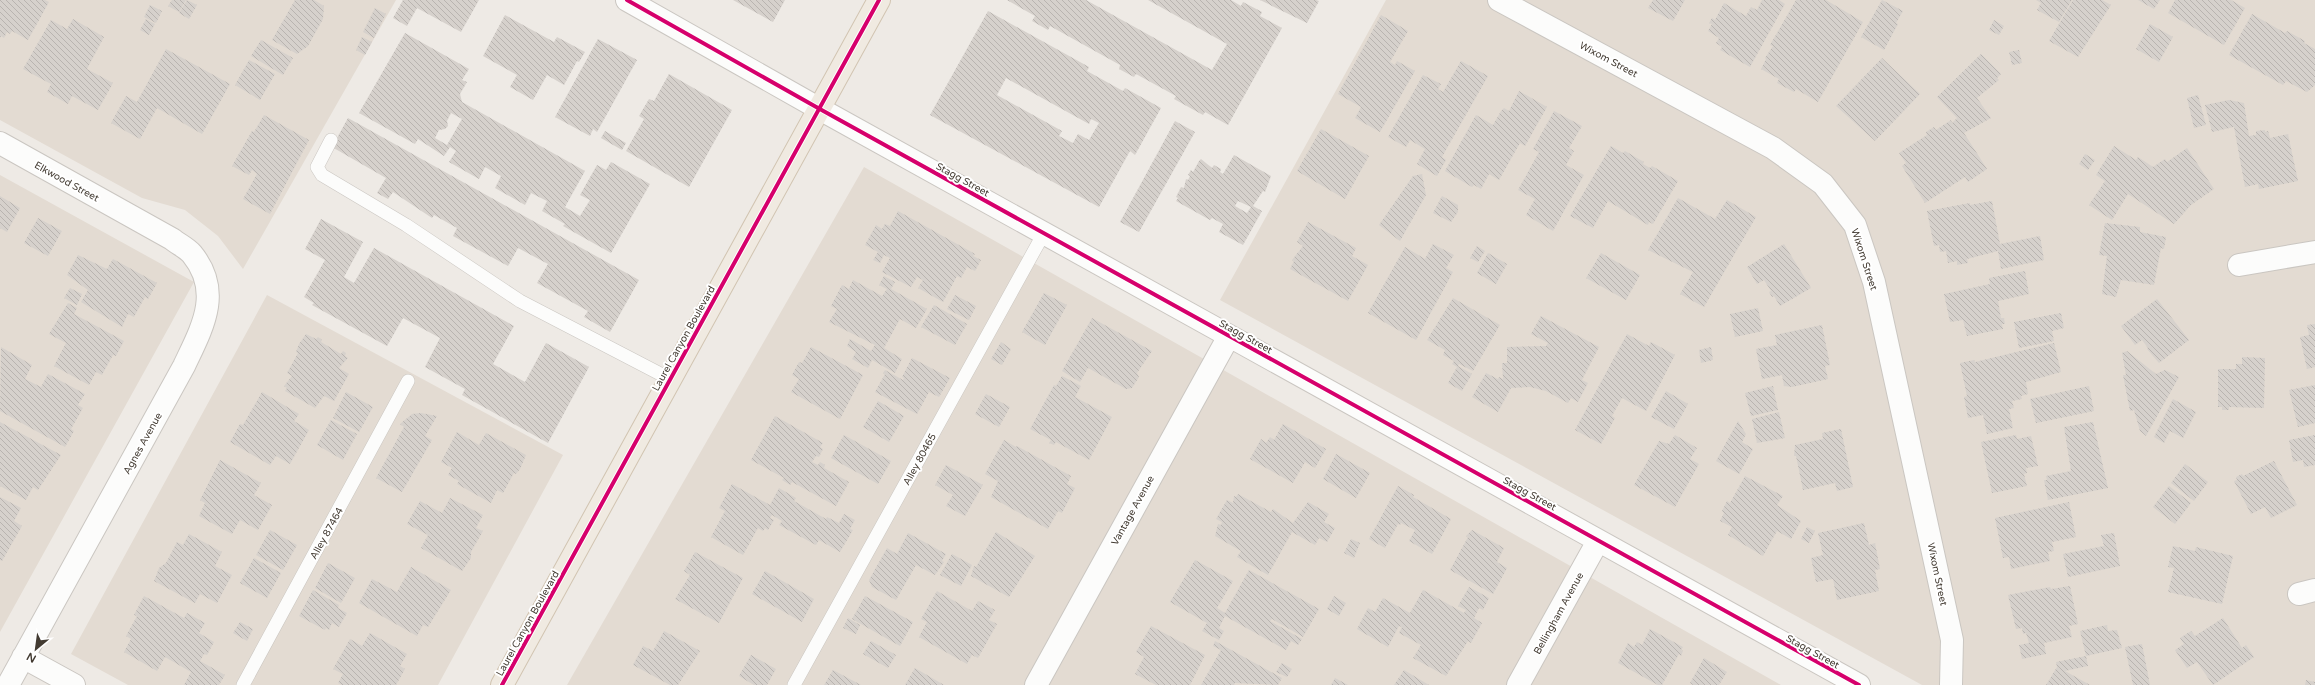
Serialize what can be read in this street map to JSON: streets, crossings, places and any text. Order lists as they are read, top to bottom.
{
  "streets": {
    "main road": ["Laurel Canyon Boulevard"],
    "street": [
      "Wixom Street",
      "Stagg Street",
      "Elkwood Street",
      "Agnes Avenue",
      "Vantage Avenue",
      "Bellingham Avenue"
    ],
    "lane": ["Alley 80465", "Alley 87464"]
  },
  "crossings": [
    ["Stagg Street", "Laurel Canyon Boulevard"],
    ["Stagg Street", "Alley 80465"],
    ["Stagg Street", "Vantage Avenue"],
    ["Stagg Street", "Bellingham Avenue"],
    ["Elkwood Street", "Agnes Avenue"]
  ],
  "north": "bottom left"
}
